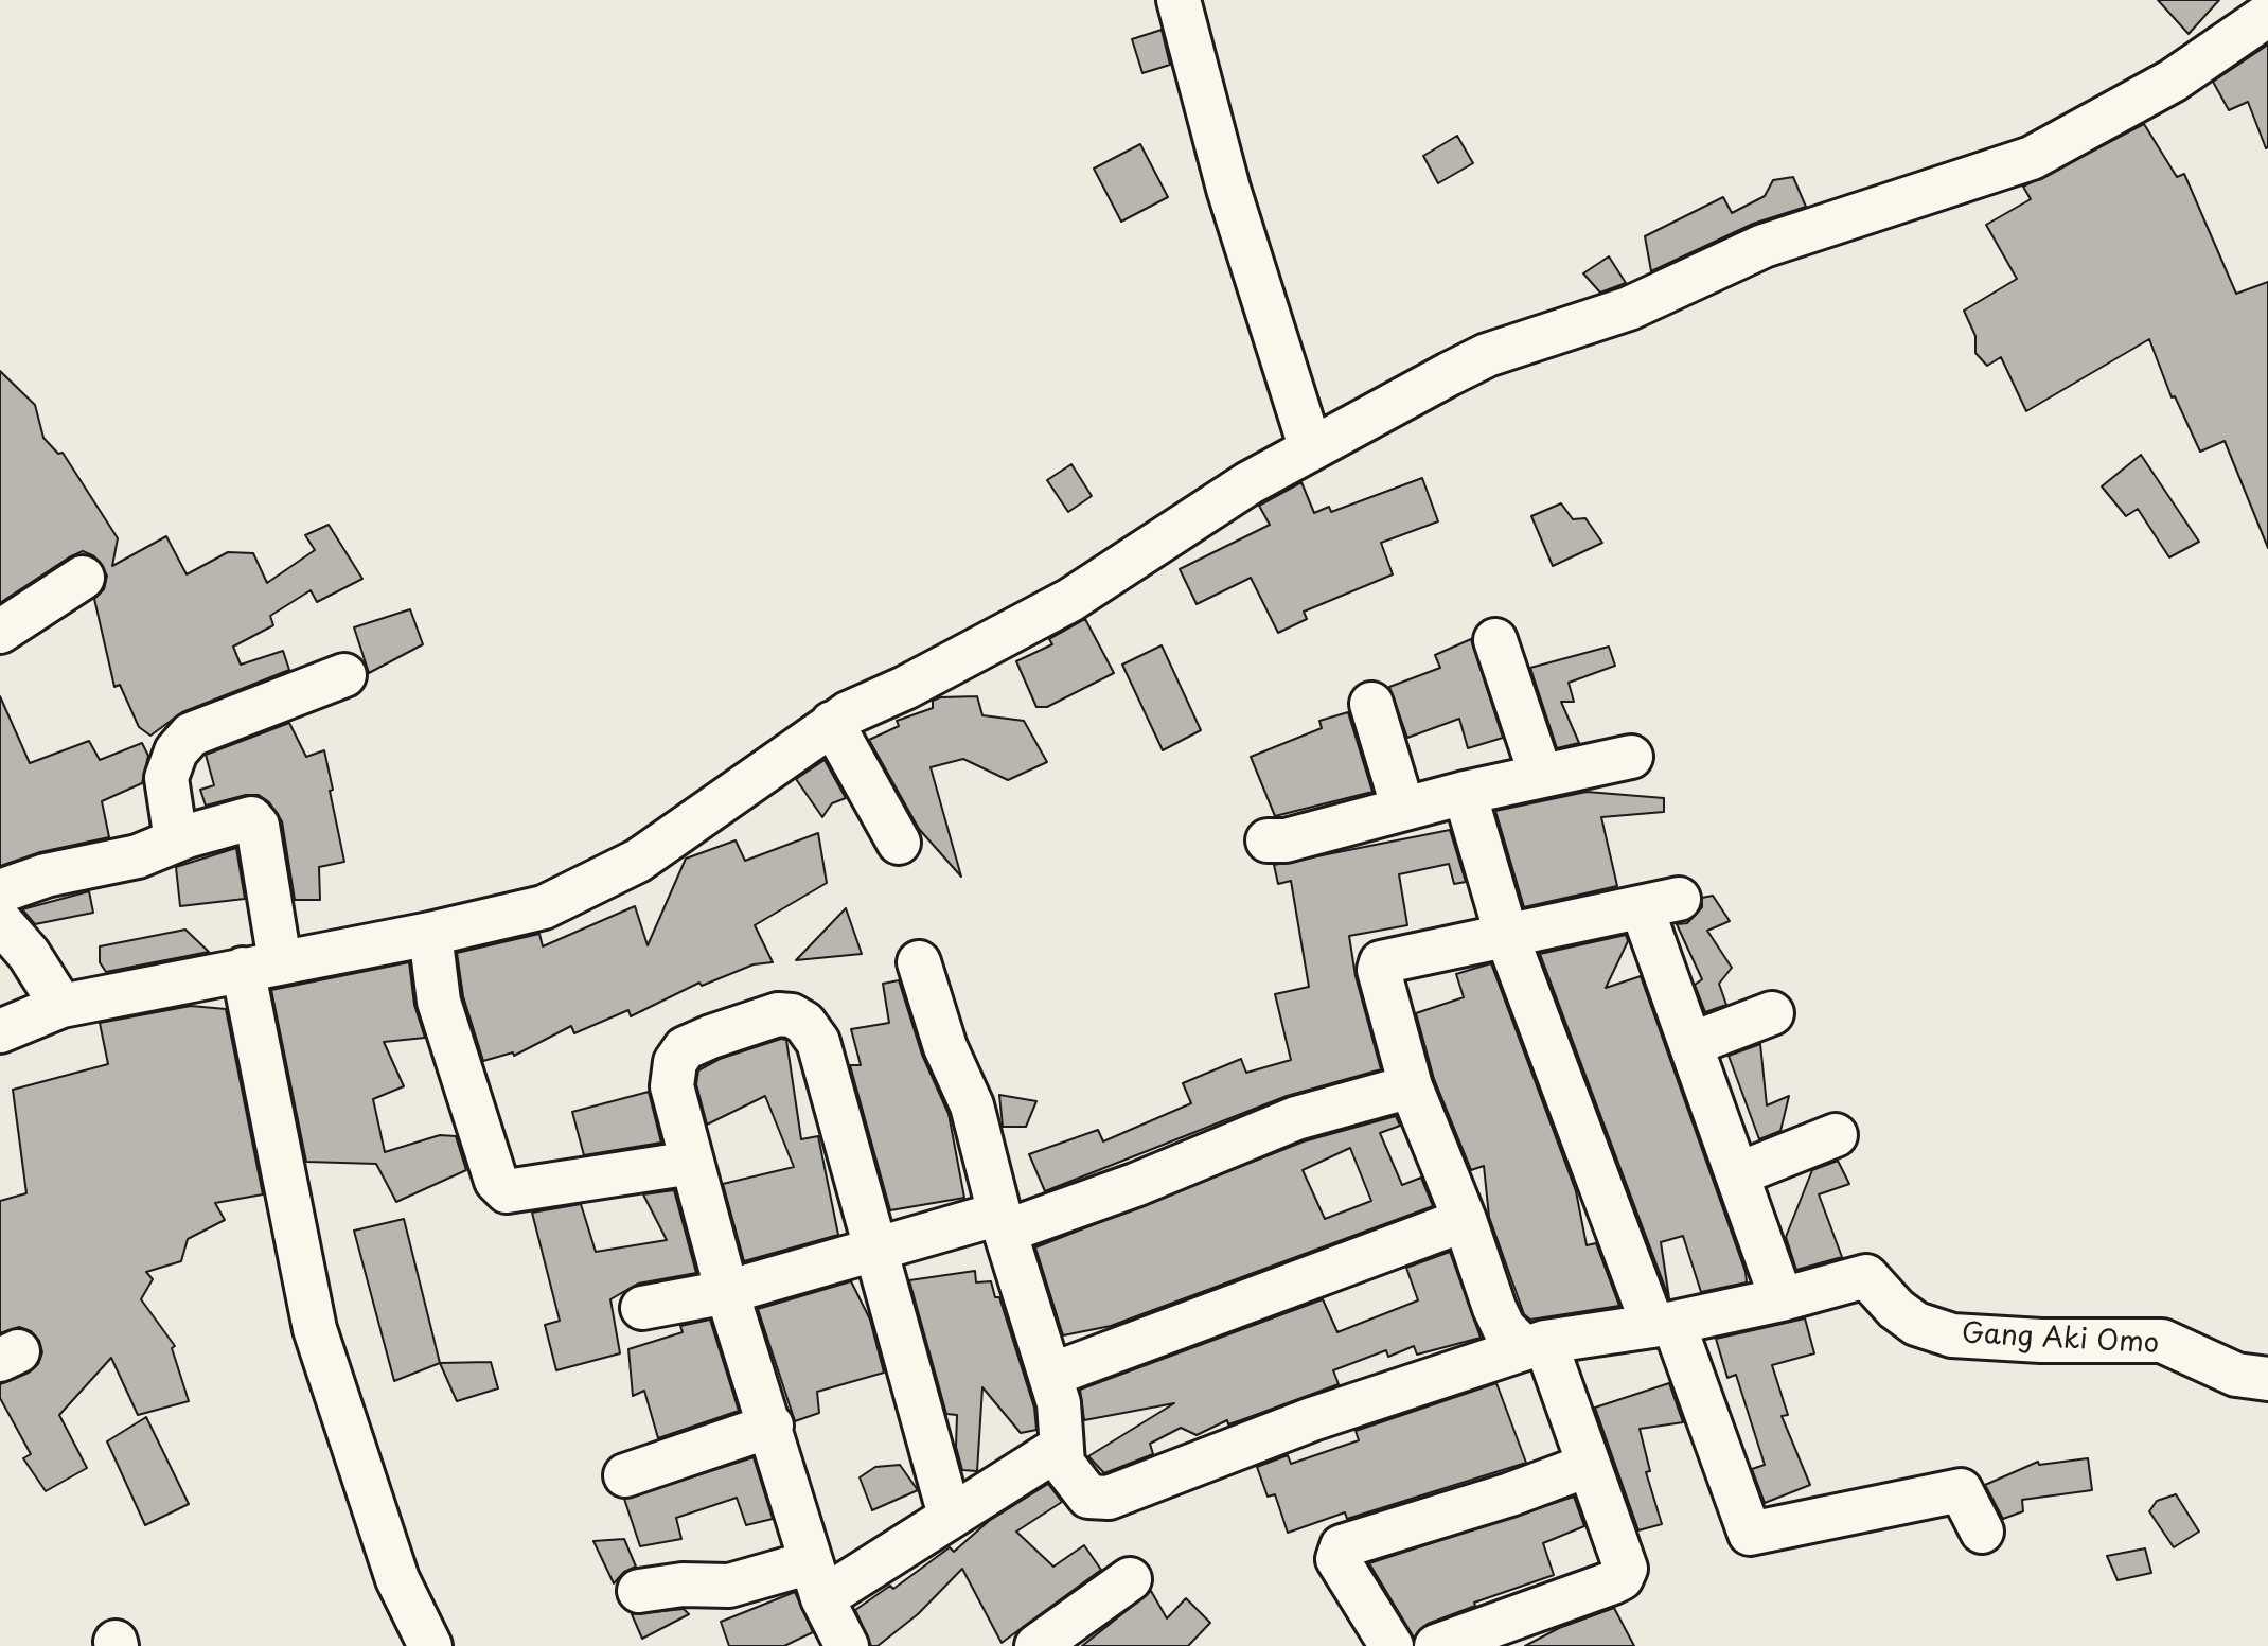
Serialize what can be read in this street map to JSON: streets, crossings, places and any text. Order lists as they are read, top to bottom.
{
  "streets": {
    "street": ["Gang Aki Omo"]
  }
}
